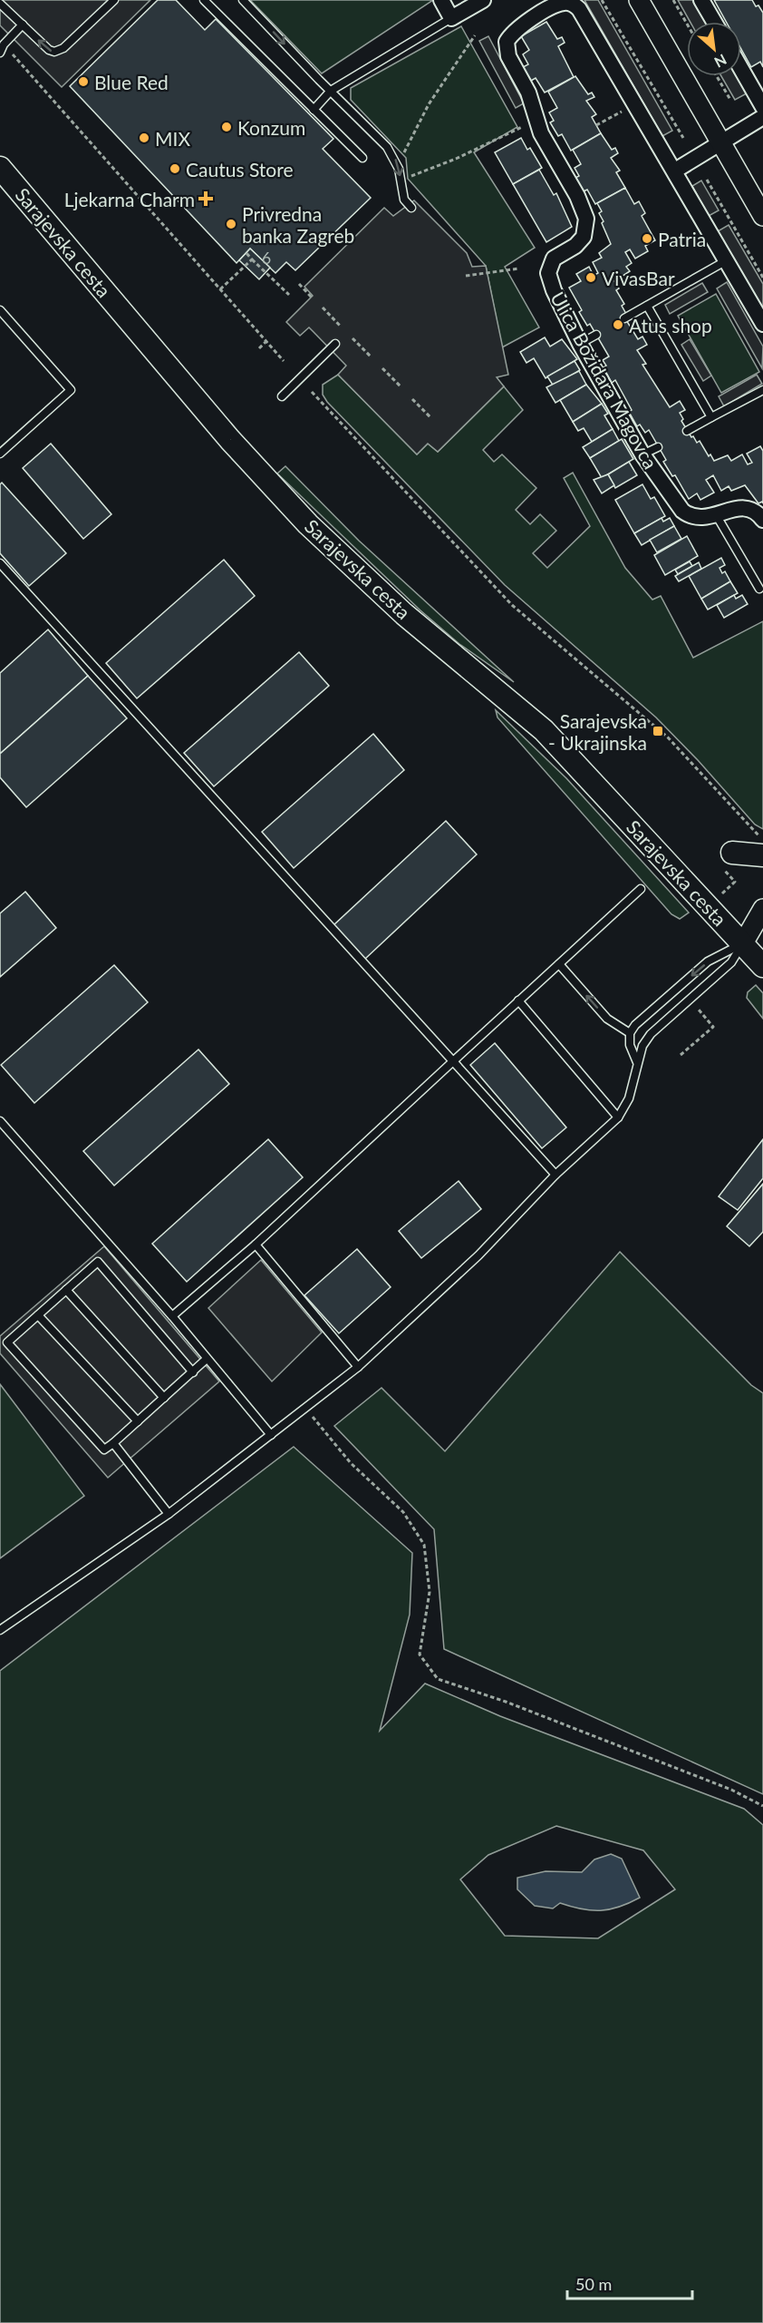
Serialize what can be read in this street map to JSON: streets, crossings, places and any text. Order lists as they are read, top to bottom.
{
  "streets": {
    "main road": ["Sarajevska cesta"],
    "street": ["Ulica Božidara Magovca"]
  },
  "places": {
    "other": [
      "Blue Red",
      "Konzum",
      "MIX",
      "Cautus Store",
      "Privredna banka Zagreb",
      "Patria",
      "VivasBar",
      "Atus shop"
    ],
    "health": ["Ljekarna Charm"],
    "transit": ["Sarajevska - Ukrajinska"]
  },
  "house_numbers": ["6"],
  "scale_bar": "50 m",
  "north": "bottom right"
}
